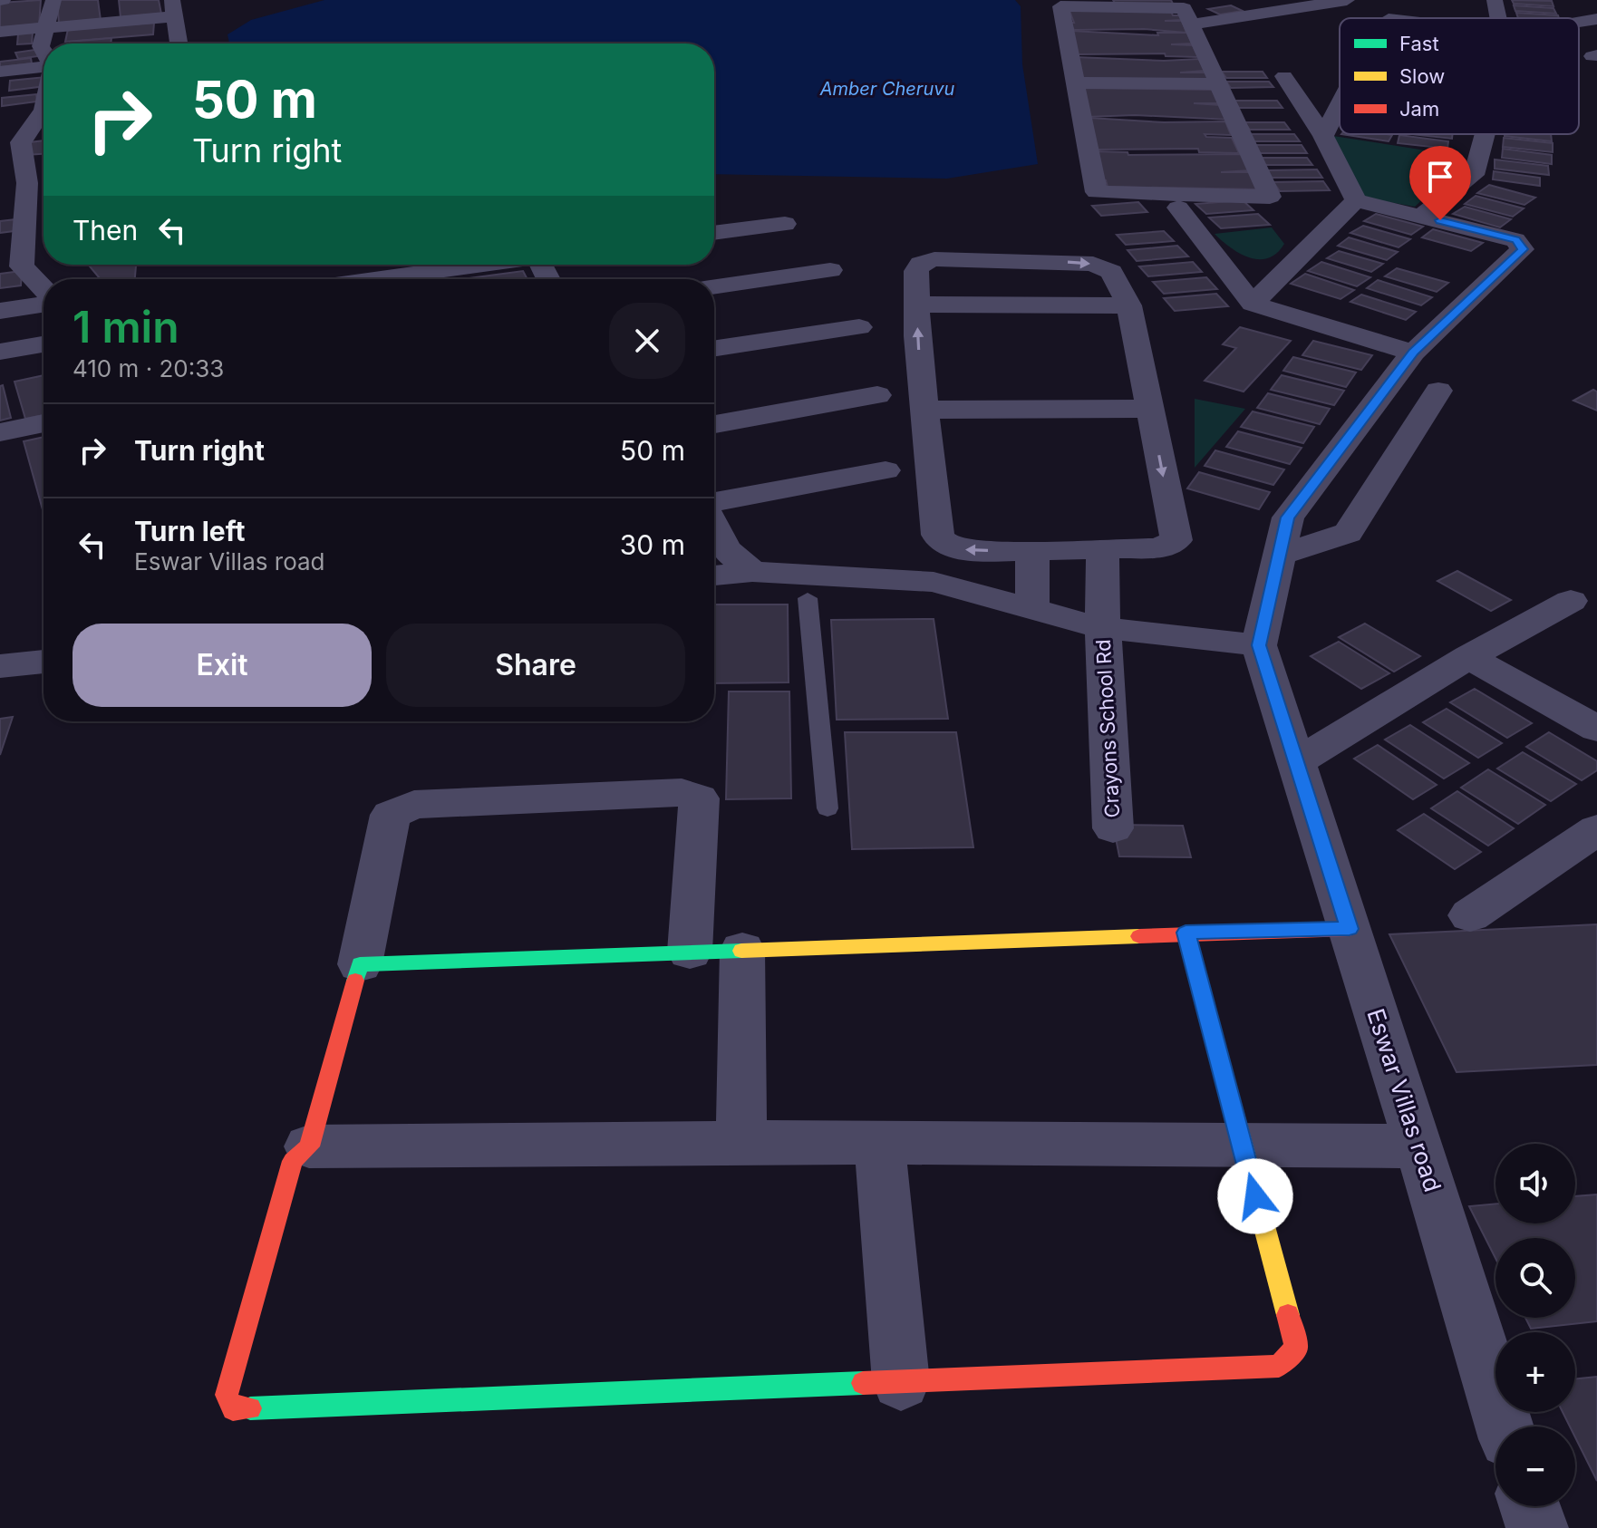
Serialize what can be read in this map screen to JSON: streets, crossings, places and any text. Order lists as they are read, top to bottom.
{
  "streets": {
    "street": ["Crayons School Rd", "Eswar Villas road"]
  },
  "water": ["Amber Cheruvu"],
  "legend": ["Fast", "Slow", "Jam"],
  "page": {
    "turn": ["50 m", "Turn right"],
    "then": "Then",
    "heading": ["1 min", "410 m · 20:33"],
    "list": [
      {
        "name": "Turn right",
        "value": "50 m"
      },
      {
        "name": "Turn left",
        "note": "Eswar Villas road",
        "value": "30 m"
      }
    ],
    "buttons": ["Exit", "Share"],
    "map_buttons": ["+", "−"]
  }
}
